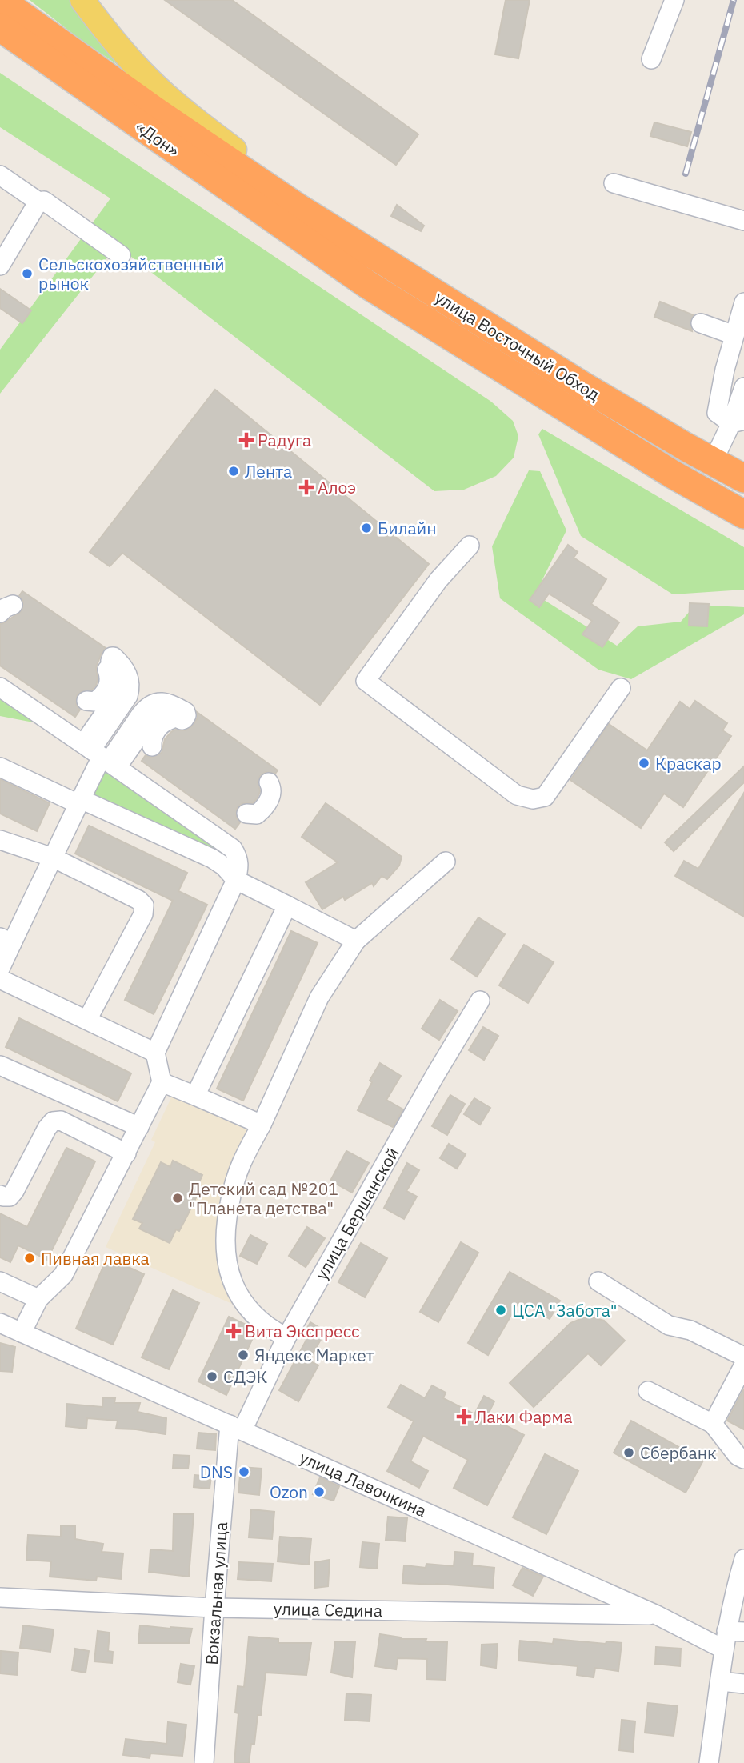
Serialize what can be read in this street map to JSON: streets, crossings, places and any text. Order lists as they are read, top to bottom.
{
  "streets": {
    "highway": ["«Дон»", "улица Восточный Обход"],
    "street": [
      "улица Бершанской",
      "улица Лавочкина",
      "Вокзальная улица",
      "улица Седина"
    ]
  },
  "crossings": [
    ["«Дон»", "улица Восточный Обход"],
    ["улица Бершанской", "улица Лавочкина"],
    ["улица Бершанской", "Вокзальная улица"],
    ["улица Лавочкина", "Вокзальная улица"],
    ["улица Лавочкина", "улица Седина"],
    ["Вокзальная улица", "улица Седина"]
  ],
  "places": {
    "other": [
      "Сельскохозяйственный рынок",
      "Лента",
      "Билайн",
      "Краскар",
      "Детский сад №201 \"Планета детства\"",
      "Пивная лавка",
      "ЦСА \"Забота\"",
      "Яндекс Маркет",
      "СДЭК",
      "Сбербанк",
      "DNS",
      "Ozon"
    ],
    "health": [
      "Радуга",
      "Алоэ",
      "Вита Экспресс",
      "Лаки Фарма"
    ]
  }
}
